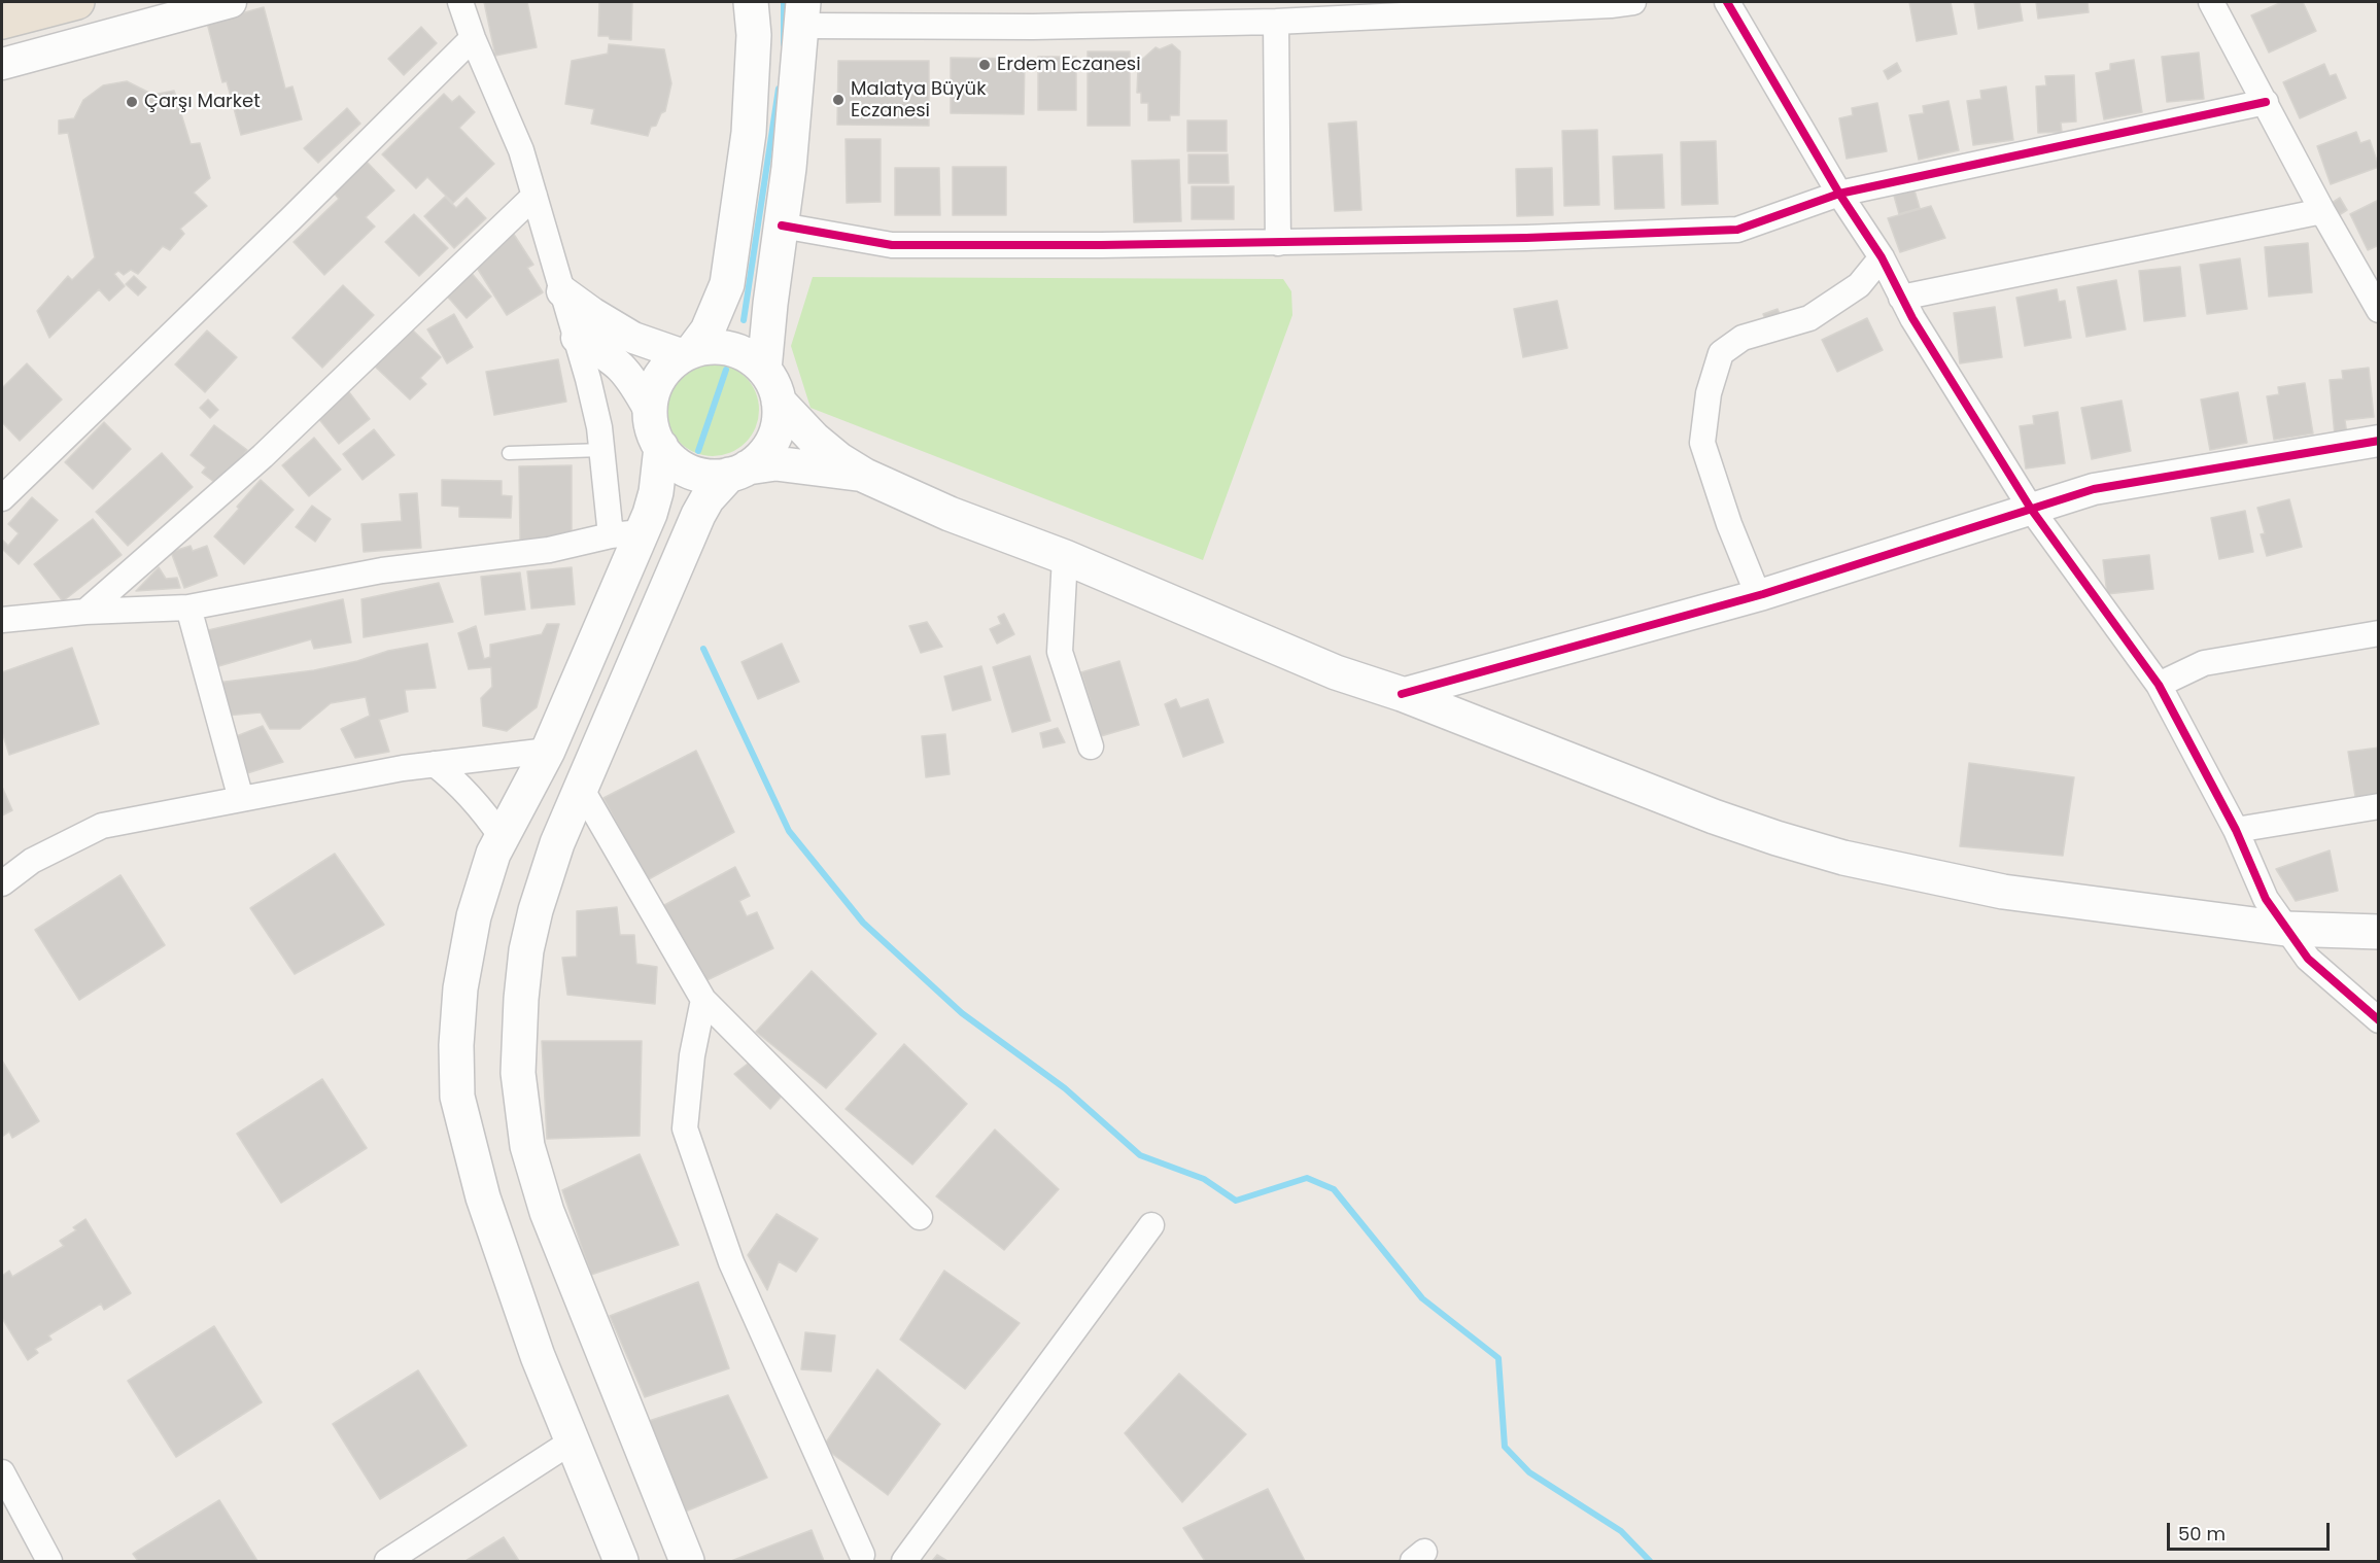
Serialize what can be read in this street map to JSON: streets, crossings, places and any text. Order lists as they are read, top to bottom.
{
  "places": ["Erdem Eczanesi", "Malatya Büyük Eczanesi", "Çarşı Market"],
  "scale_bar": "50 m"
}
